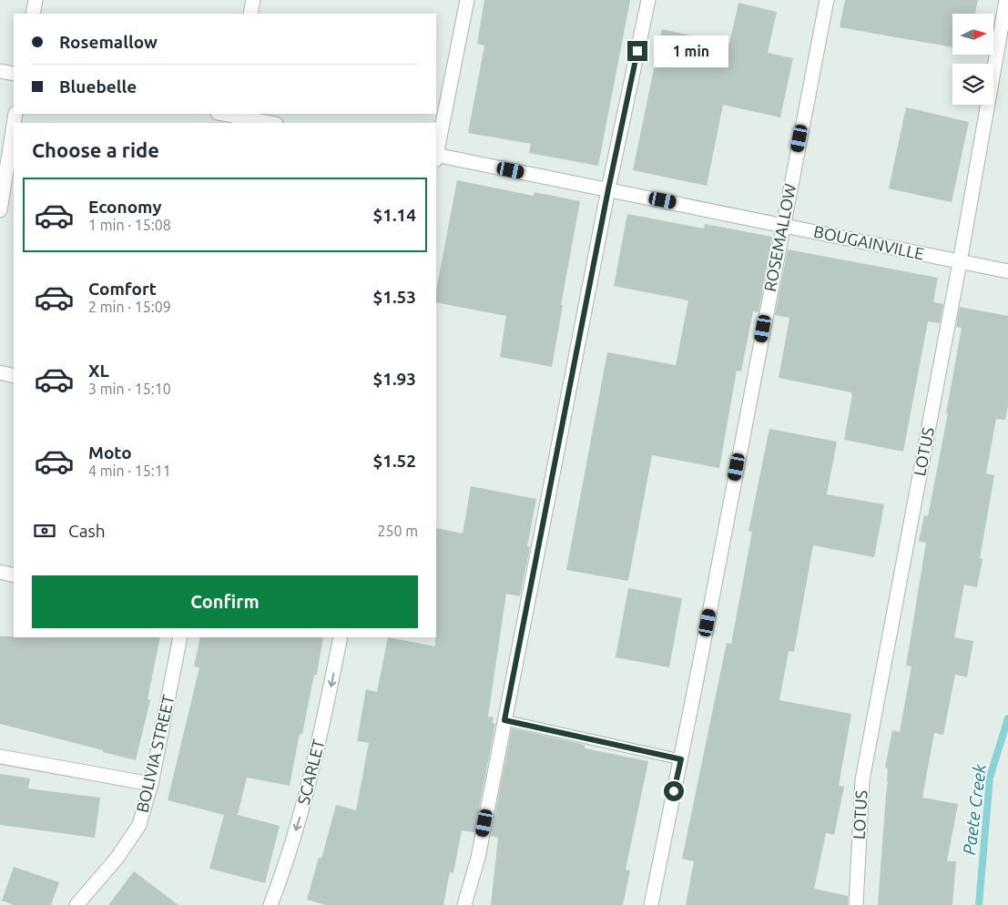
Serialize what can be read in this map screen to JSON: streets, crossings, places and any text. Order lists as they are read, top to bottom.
{
  "streets": {
    "street": [
      "ROSEMALLOW",
      "BOUGAINVILLE",
      "LOTUS",
      "BOLIVIA STREET",
      "SCARLET"
    ]
  },
  "crossings": [
    ["ROSEMALLOW", "BOUGAINVILLE"],
    ["BOUGAINVILLE", "LOTUS"]
  ],
  "one_way": ["SCARLET"],
  "water": ["Paete Creek"],
  "north": "right",
  "page": {
    "banner": ["Rosemallow", "Bluebelle"],
    "bubble": "1 min",
    "heading": "Choose a ride",
    "list": [
      {
        "name": "Economy",
        "note": "1 min · 15:08",
        "value": "$1.14"
      },
      {
        "name": "Comfort",
        "note": "2 min · 15:09",
        "value": "$1.53"
      },
      {
        "name": "XL",
        "note": "3 min · 15:10",
        "value": "$1.93"
      },
      {
        "name": "Moto",
        "note": "4 min · 15:11",
        "value": "$1.52"
      }
    ],
    "pay": ["Cash", "250 m"],
    "buttons": "Confirm"
  }
}
